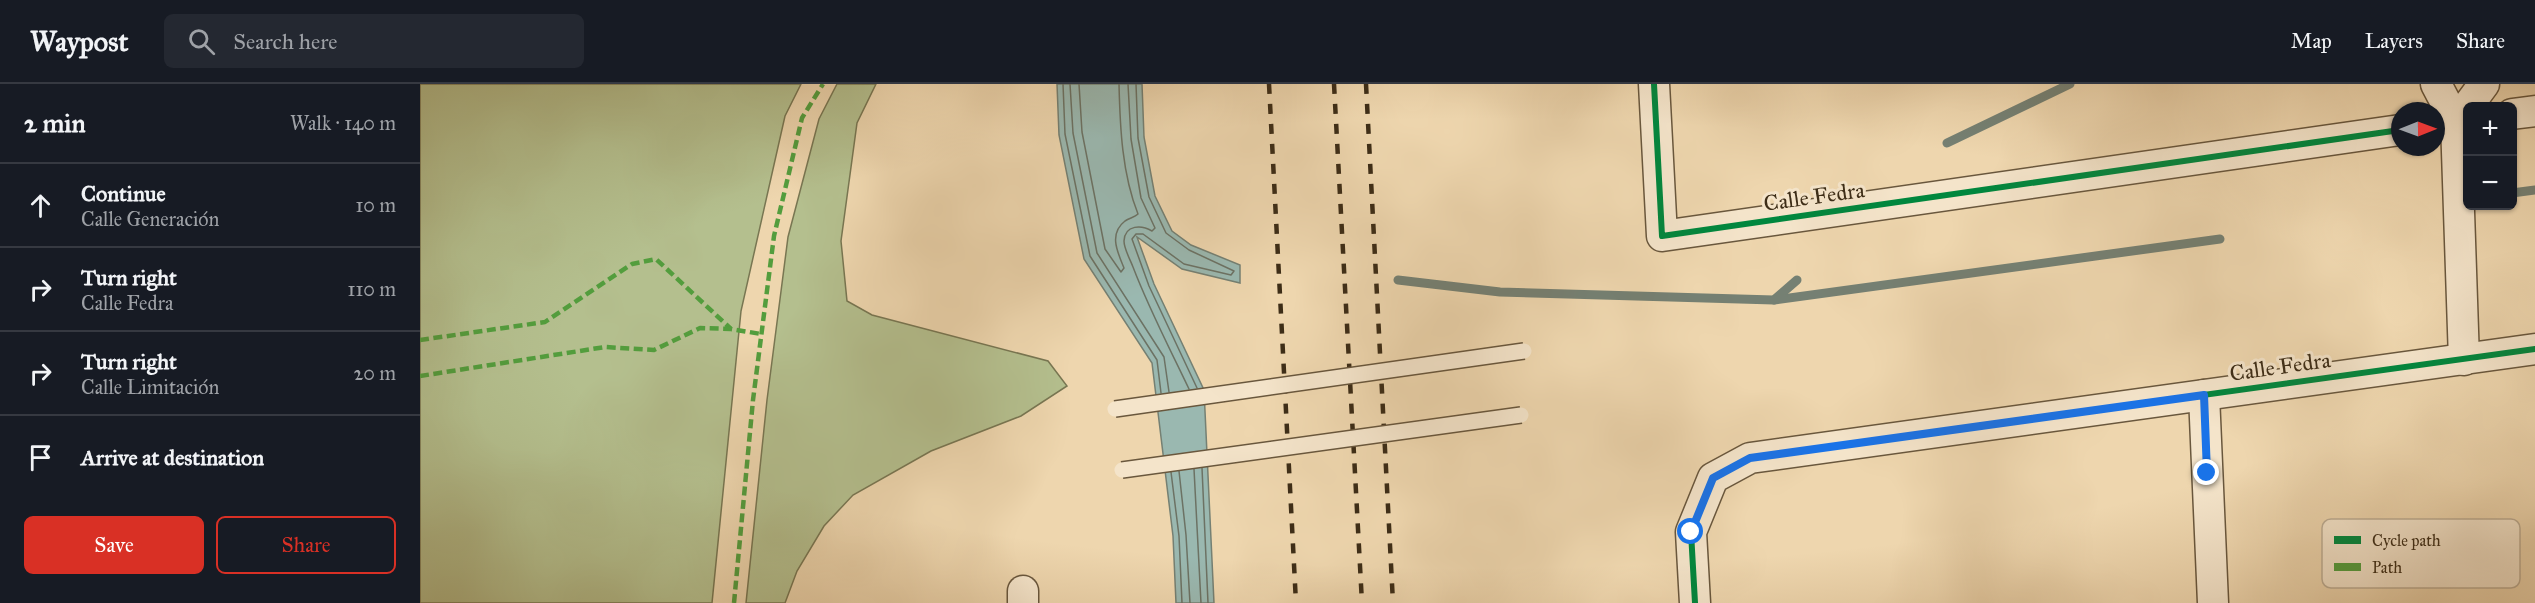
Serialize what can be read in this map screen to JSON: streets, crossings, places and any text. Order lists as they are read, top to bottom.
{
  "streets": {
    "street": ["Calle Fedra"]
  },
  "legend": ["Cycle path", "Path"],
  "north": "right",
  "page": {
    "header": "Waypost",
    "search": "Search here",
    "nav": ["Map", "Layers", "Share"],
    "heading": ["2 min", "Walk · 140 m"],
    "map_buttons": ["+", "−"],
    "list": [
      ["Continue", "Calle Generación", "10 m"],
      ["Turn right", "Calle Fedra", "110 m"],
      ["Turn right", "Calle Limitación", "20 m"],
      "Arrive at destination"
    ],
    "buttons": ["Save", "Share"]
  }
}
